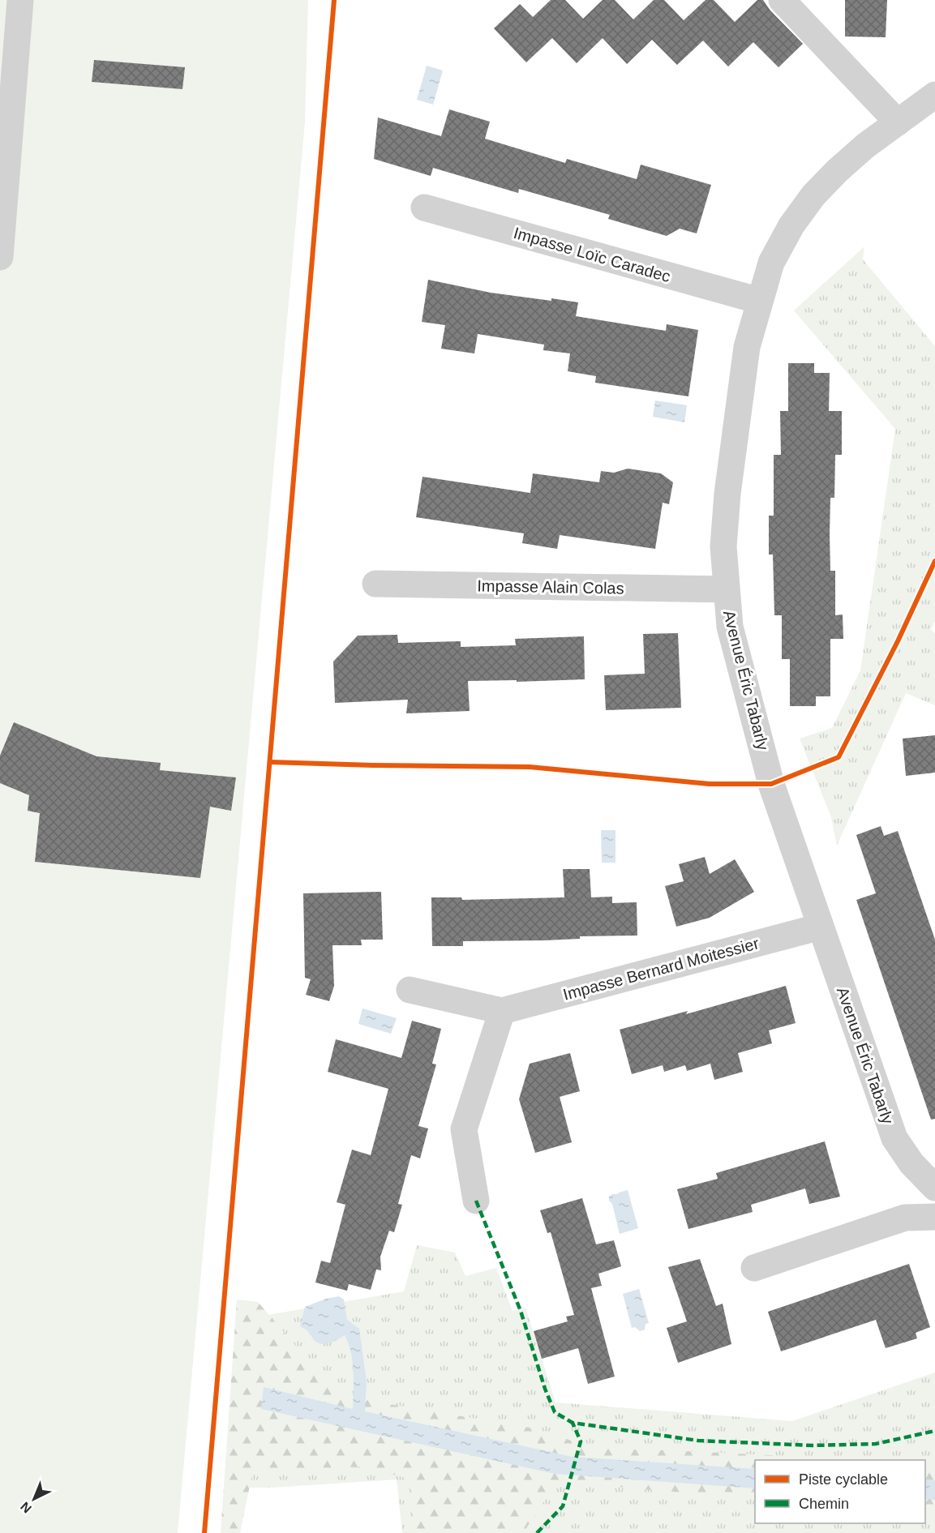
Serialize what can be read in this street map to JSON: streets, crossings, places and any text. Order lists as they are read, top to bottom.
{
  "streets": {
    "street": [
      "Impasse Loïc Caradec",
      "Impasse Alain Colas",
      "Avenue Éric Tabarly",
      "Impasse Bernard Moitessier"
    ]
  },
  "crossings": [
    ["Impasse Loïc Caradec", "Avenue Éric Tabarly"],
    ["Impasse Alain Colas", "Avenue Éric Tabarly"],
    ["Avenue Éric Tabarly", "Impasse Bernard Moitessier"]
  ],
  "legend": ["Piste cyclable", "Chemin"],
  "north": "bottom left"
}
